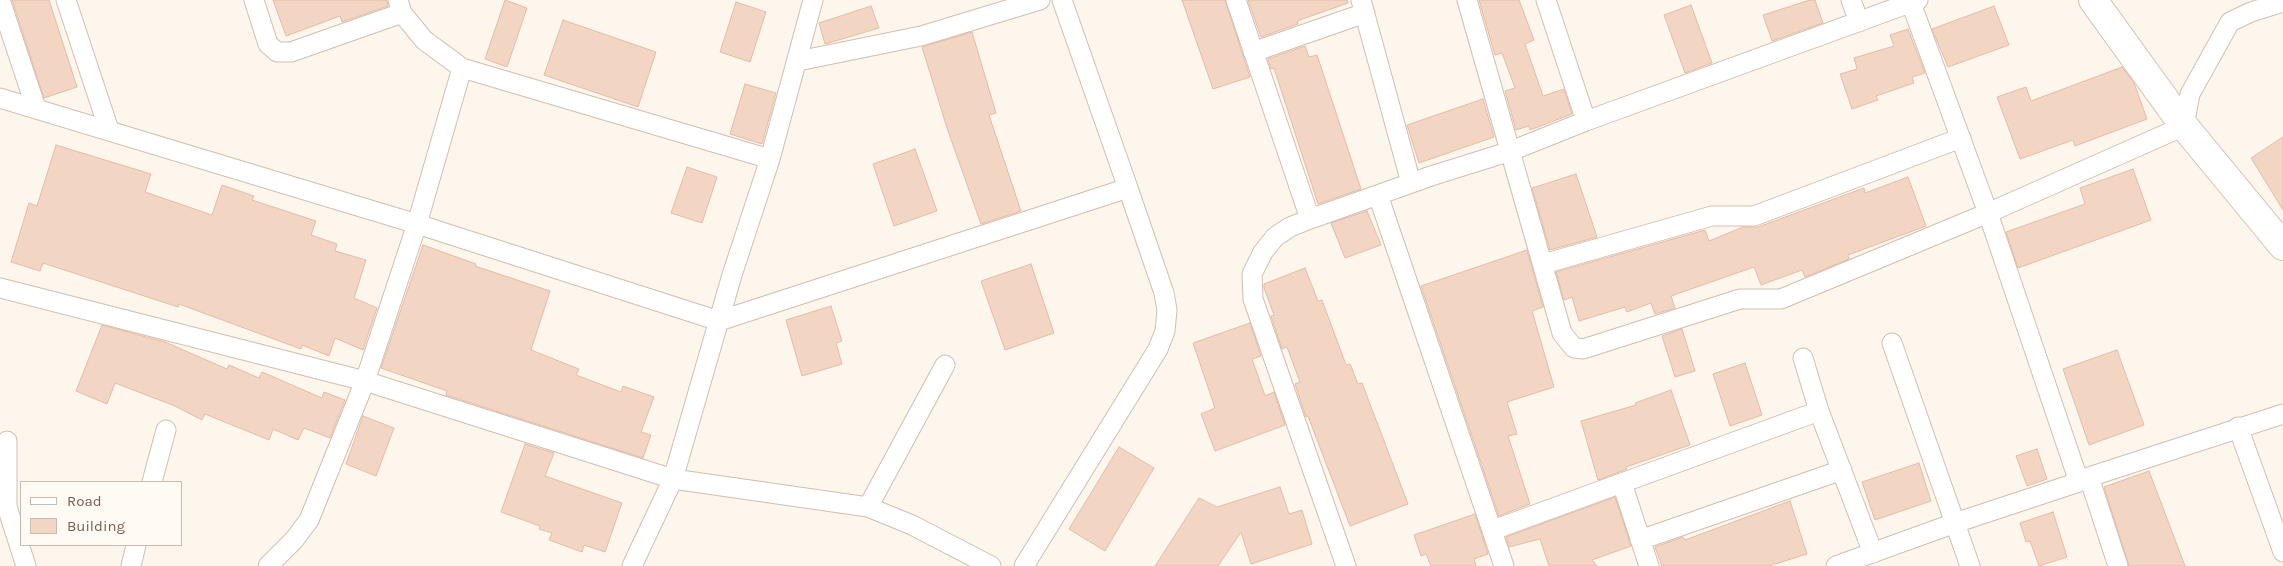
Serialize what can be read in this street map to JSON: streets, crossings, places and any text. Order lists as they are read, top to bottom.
{
  "legend": ["Road", "Building"]
}
